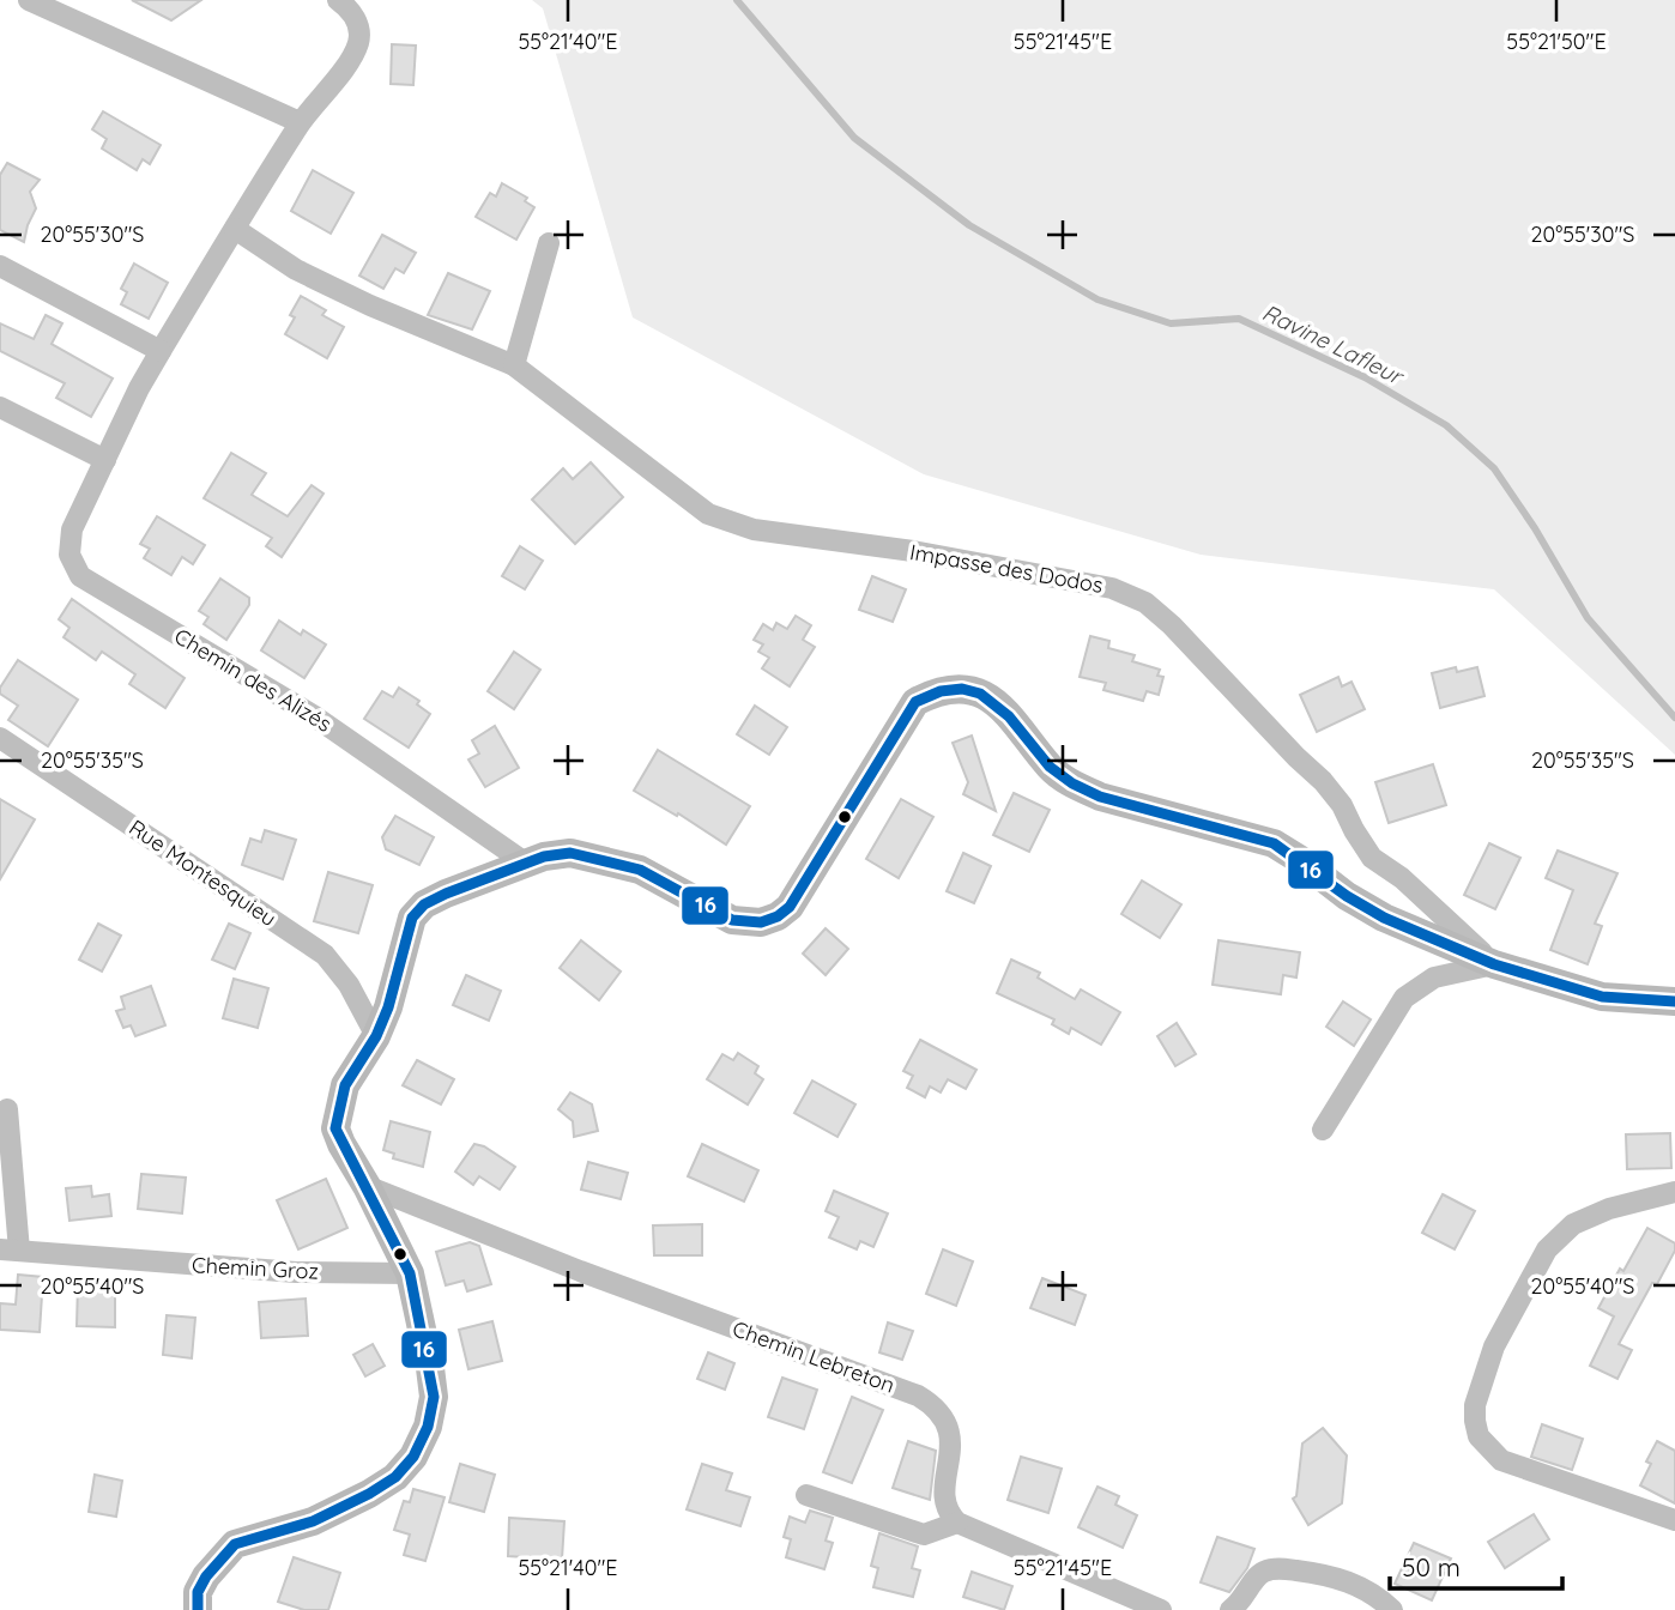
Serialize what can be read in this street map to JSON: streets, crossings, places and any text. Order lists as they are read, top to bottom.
{
  "streets": {
    "street": [
      "Impasse des Dodos",
      "Chemin des Alizés",
      "Rue Montesquieu",
      "Chemin Groz",
      "Chemin Lebreton"
    ]
  },
  "crossings": [
    ["Impasse des Dodos", "Chemin des Alizés"]
  ],
  "water": ["Ravine Lafleur"],
  "lines": ["transit line 16"],
  "scale_bar": "50 m",
  "coordinates": [
    "55°21'40\"E",
    "55°21'45\"E",
    "55°21'50\"E",
    "20°55'30\"S",
    "20°55'35\"S",
    "20°55'40\"S"
  ]
}
